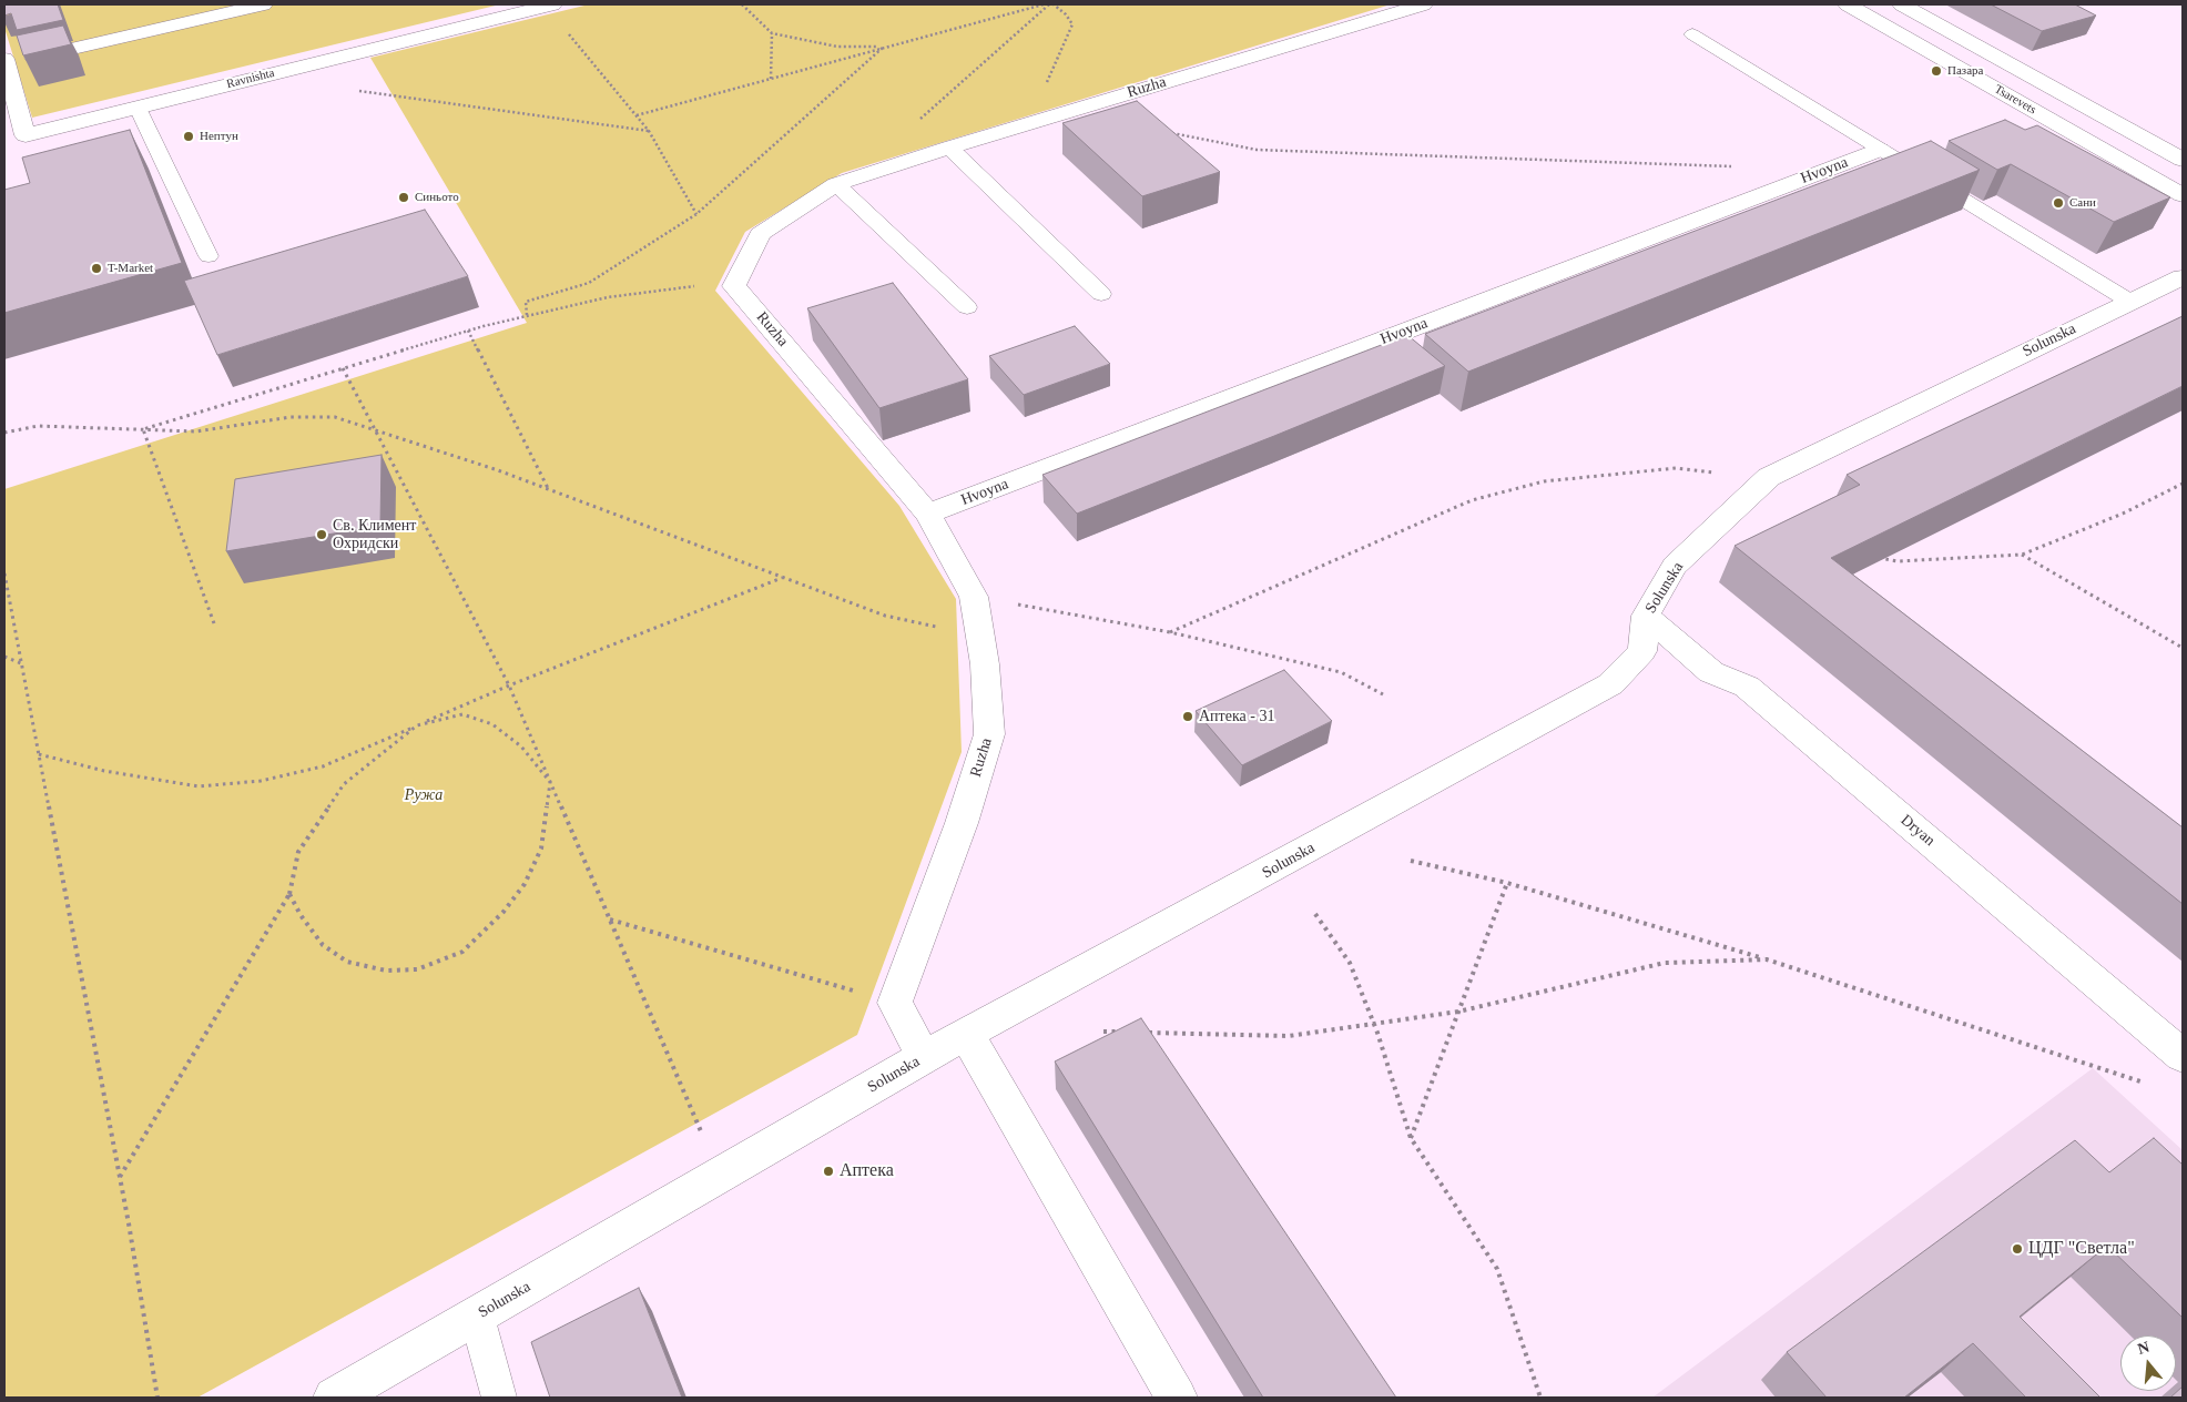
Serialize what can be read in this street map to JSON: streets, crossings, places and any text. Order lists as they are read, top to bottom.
{
  "streets": {
    "street": [
      "Ravnishta",
      "Ruzha",
      "Tsarevets",
      "Hvoyna",
      "Solunska",
      "Dryan"
    ]
  },
  "crossings": [
    ["Ruzha", "Hvoyna"],
    ["Solunska", "Dryan"]
  ],
  "parks": ["Ружа"],
  "places": [
    "Пазара",
    "Нептун",
    "Синьото",
    "Сани",
    "T-Market",
    "Св. Климент Охридски",
    "Аптека - 31",
    "Аптека",
    "ЦДГ \"Светла\""
  ],
  "north": "top"
}
